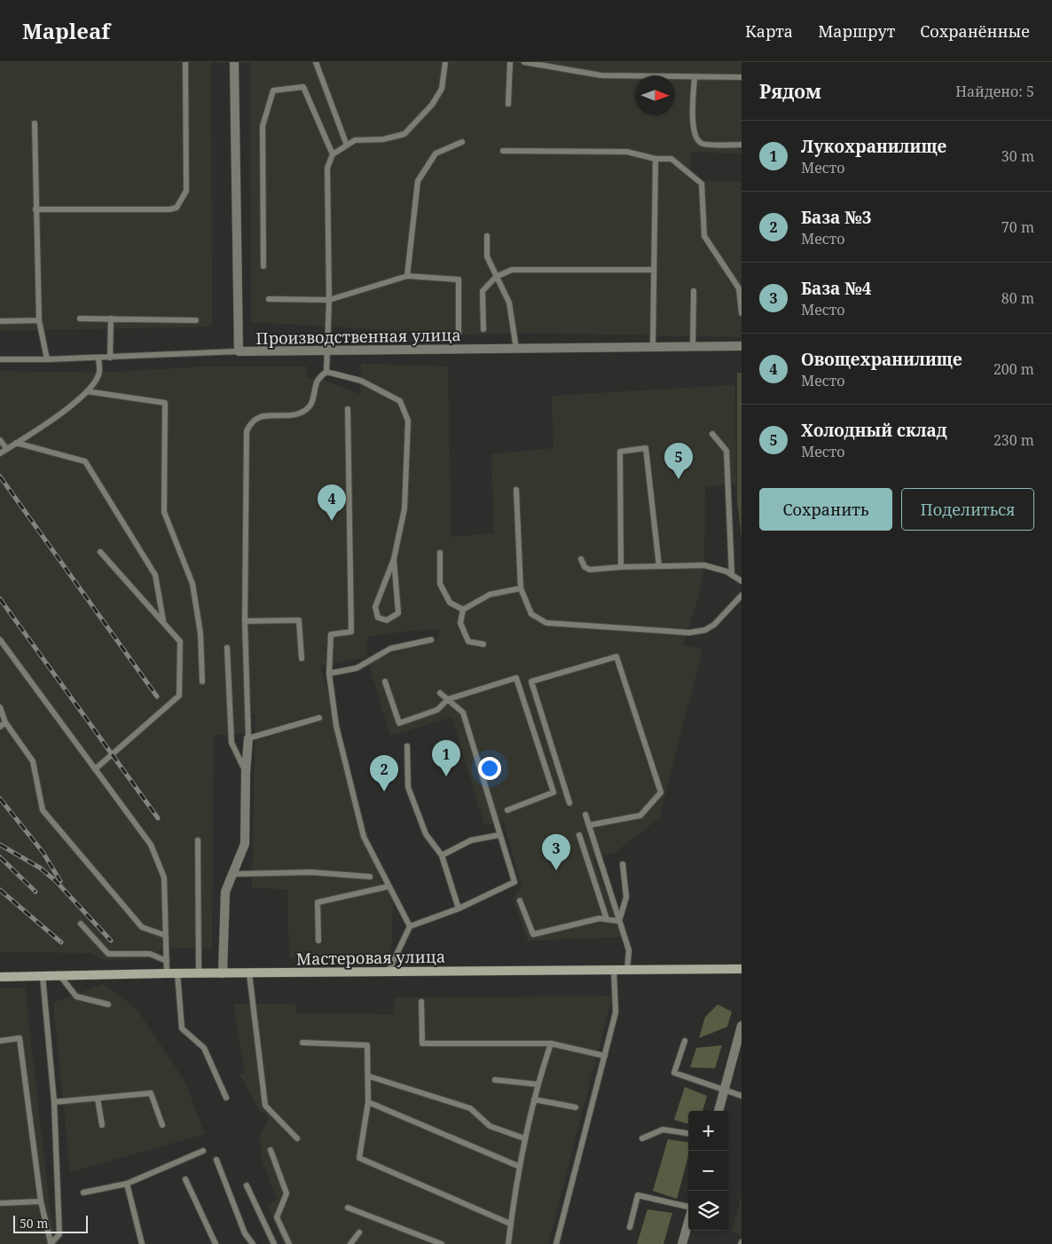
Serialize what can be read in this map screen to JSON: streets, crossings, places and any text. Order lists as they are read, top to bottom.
{
  "streets": {
    "main road": ["Мастеровая улица"],
    "street": ["Производственная улица"]
  },
  "scale_bar": "50 m",
  "north": "right",
  "page": {
    "header": "Mapleaf",
    "nav": ["Карта", "Маршрут", "Сохранённые"],
    "heading": ["Рядом", "Найдено: 5"],
    "list": [
      {
        "mark": "1",
        "name": "Лукохранилище",
        "note": "Место",
        "value": "30 m"
      },
      {
        "mark": "2",
        "name": "База №3",
        "note": "Место",
        "value": "70 m"
      },
      {
        "mark": "3",
        "name": "База №4",
        "note": "Место",
        "value": "80 m"
      },
      {
        "mark": "4",
        "name": "Овощехранилище",
        "note": "Место",
        "value": "200 m"
      },
      {
        "mark": "5",
        "name": "Холодный склад",
        "note": "Место",
        "value": "230 m"
      }
    ],
    "pins": [
      "5",
      "4",
      "1",
      "2",
      "3"
    ],
    "buttons": ["Сохранить", "Поделиться"],
    "map_buttons": ["+", "−"],
    "scale": "50 m"
  }
}
